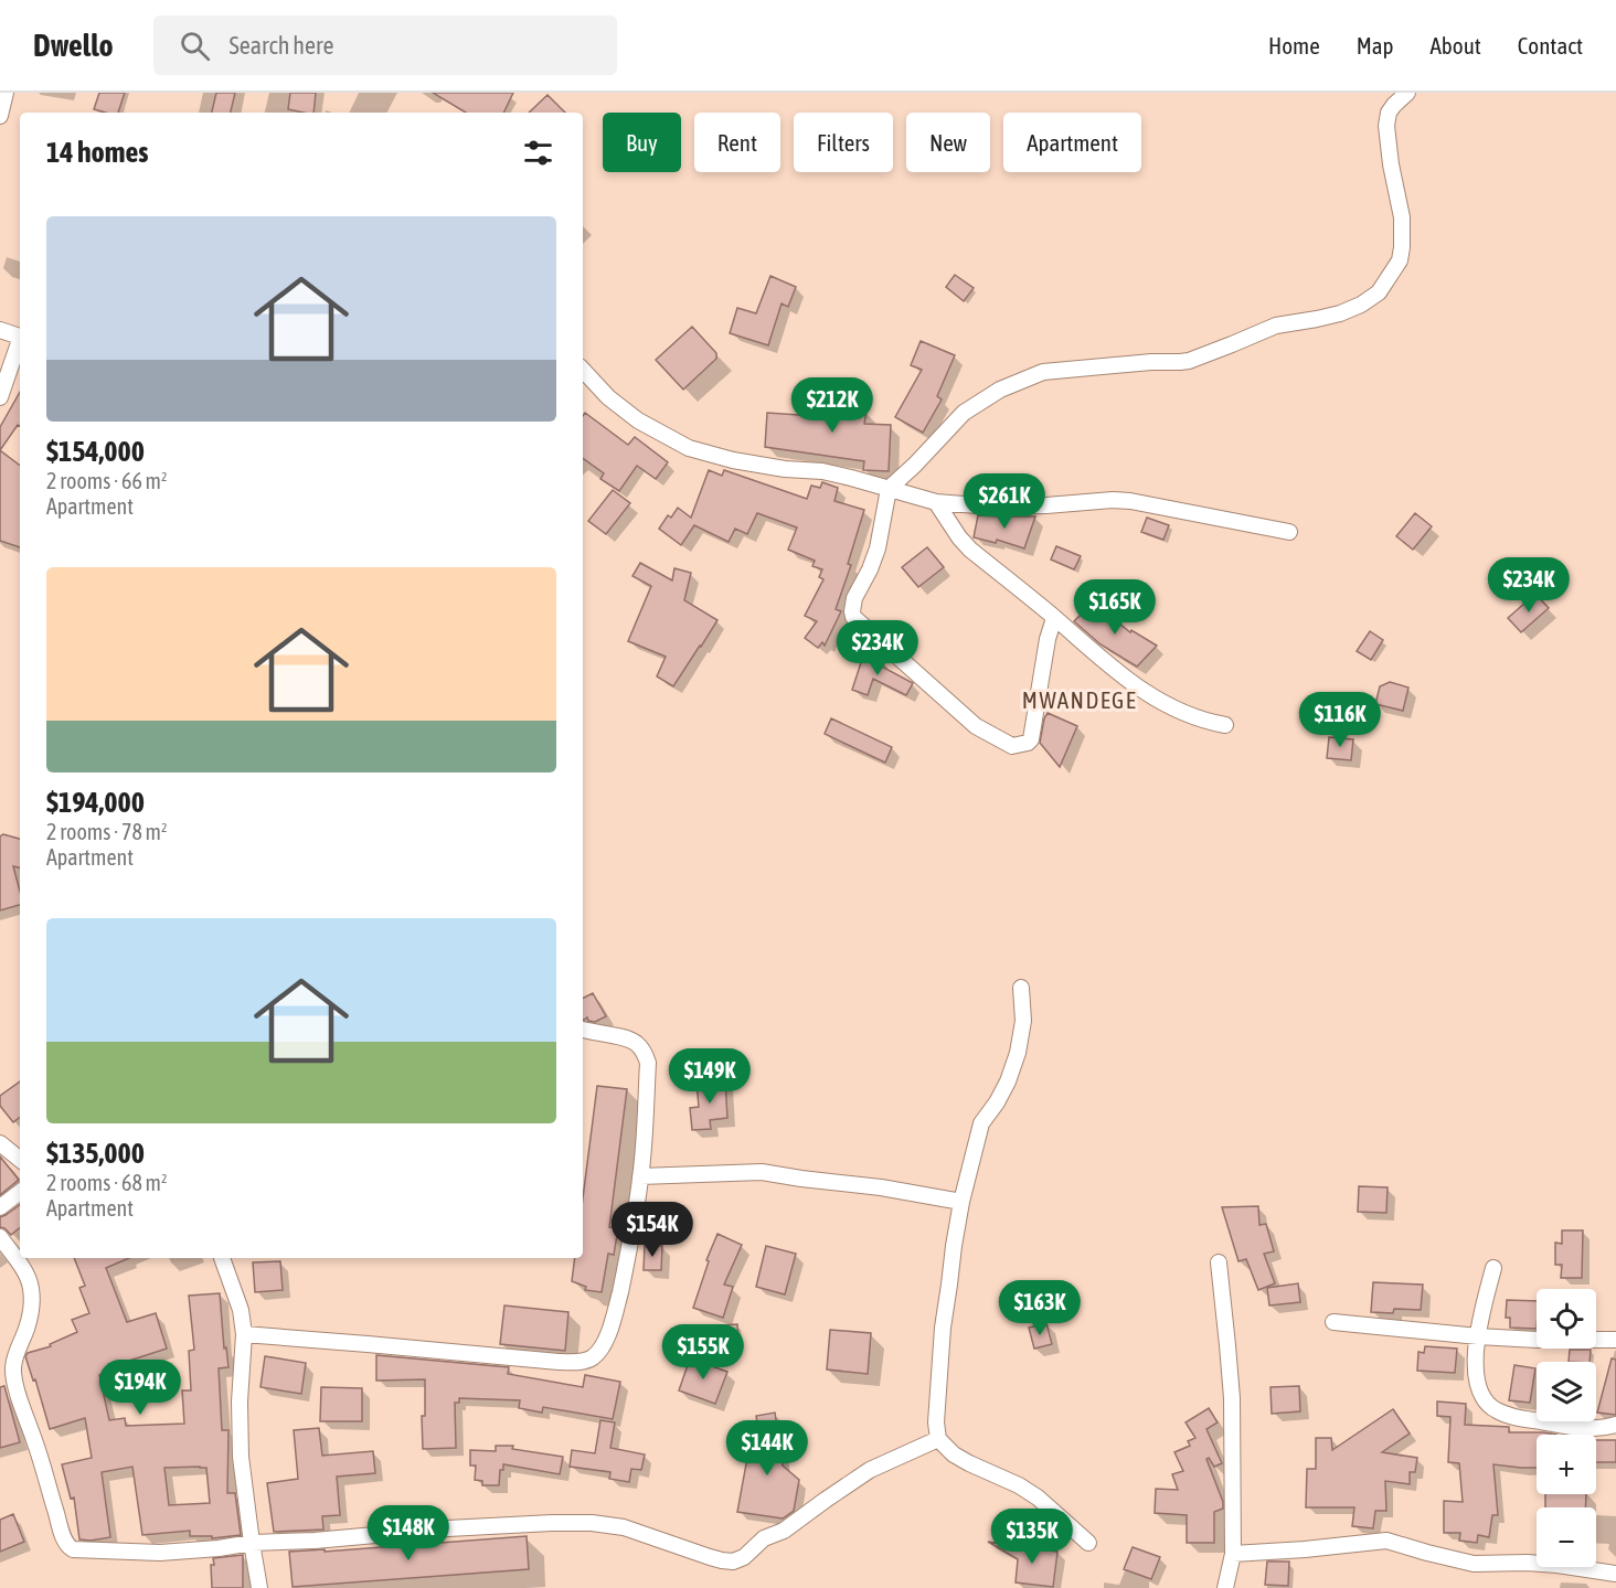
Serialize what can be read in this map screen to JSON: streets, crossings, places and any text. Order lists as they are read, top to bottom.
{
  "districts": ["MWANDEGE"],
  "page": {
    "header": "Dwello",
    "search": "Search here",
    "nav": [
      "Home",
      "Map",
      "About",
      "Contact"
    ],
    "chip": [
      "Buy",
      "Rent",
      "Filters",
      "New",
      "Apartment"
    ],
    "heading": "14 homes",
    "list": [
      {
        "name": "$154,000",
        "note": "2 rooms · 66 m² · Apartment"
      },
      {
        "name": "$194,000",
        "note": "2 rooms · 78 m² · Apartment"
      },
      {
        "name": "$135,000",
        "note": "2 rooms · 68 m² · Apartment"
      }
    ],
    "price": [
      "$212K",
      "$261K",
      "$234K",
      "$165K",
      "$234K",
      "$116K",
      "$149K",
      "$154K",
      "$163K",
      "$155K",
      "$194K",
      "$144K",
      "$148K",
      "$135K"
    ],
    "map_buttons": ["+", "−"]
  }
}
